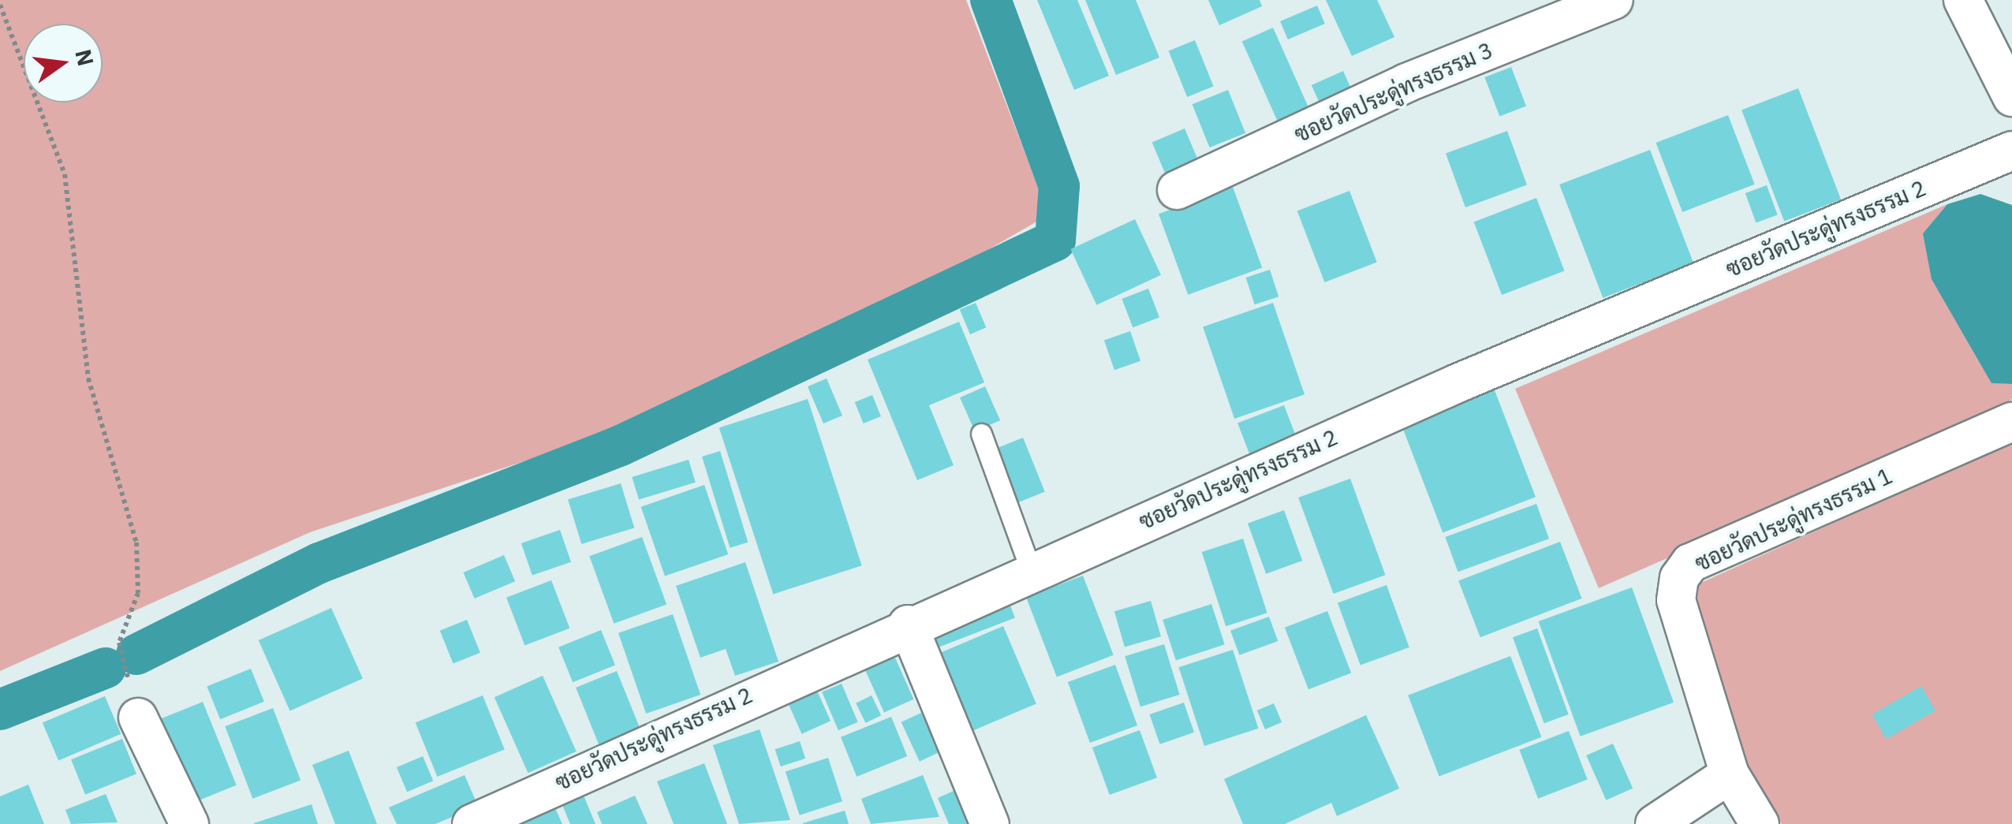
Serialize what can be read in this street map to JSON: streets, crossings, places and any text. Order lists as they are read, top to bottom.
{
  "streets": {
    "street": ["ซอยวัดประดู่ทรงธรรม 3", "ซอยวัดประดู่ทรงธรรม 2", "ซอยวัดประดู่ทรงธรรม 1"]
  },
  "north": "right"
}
